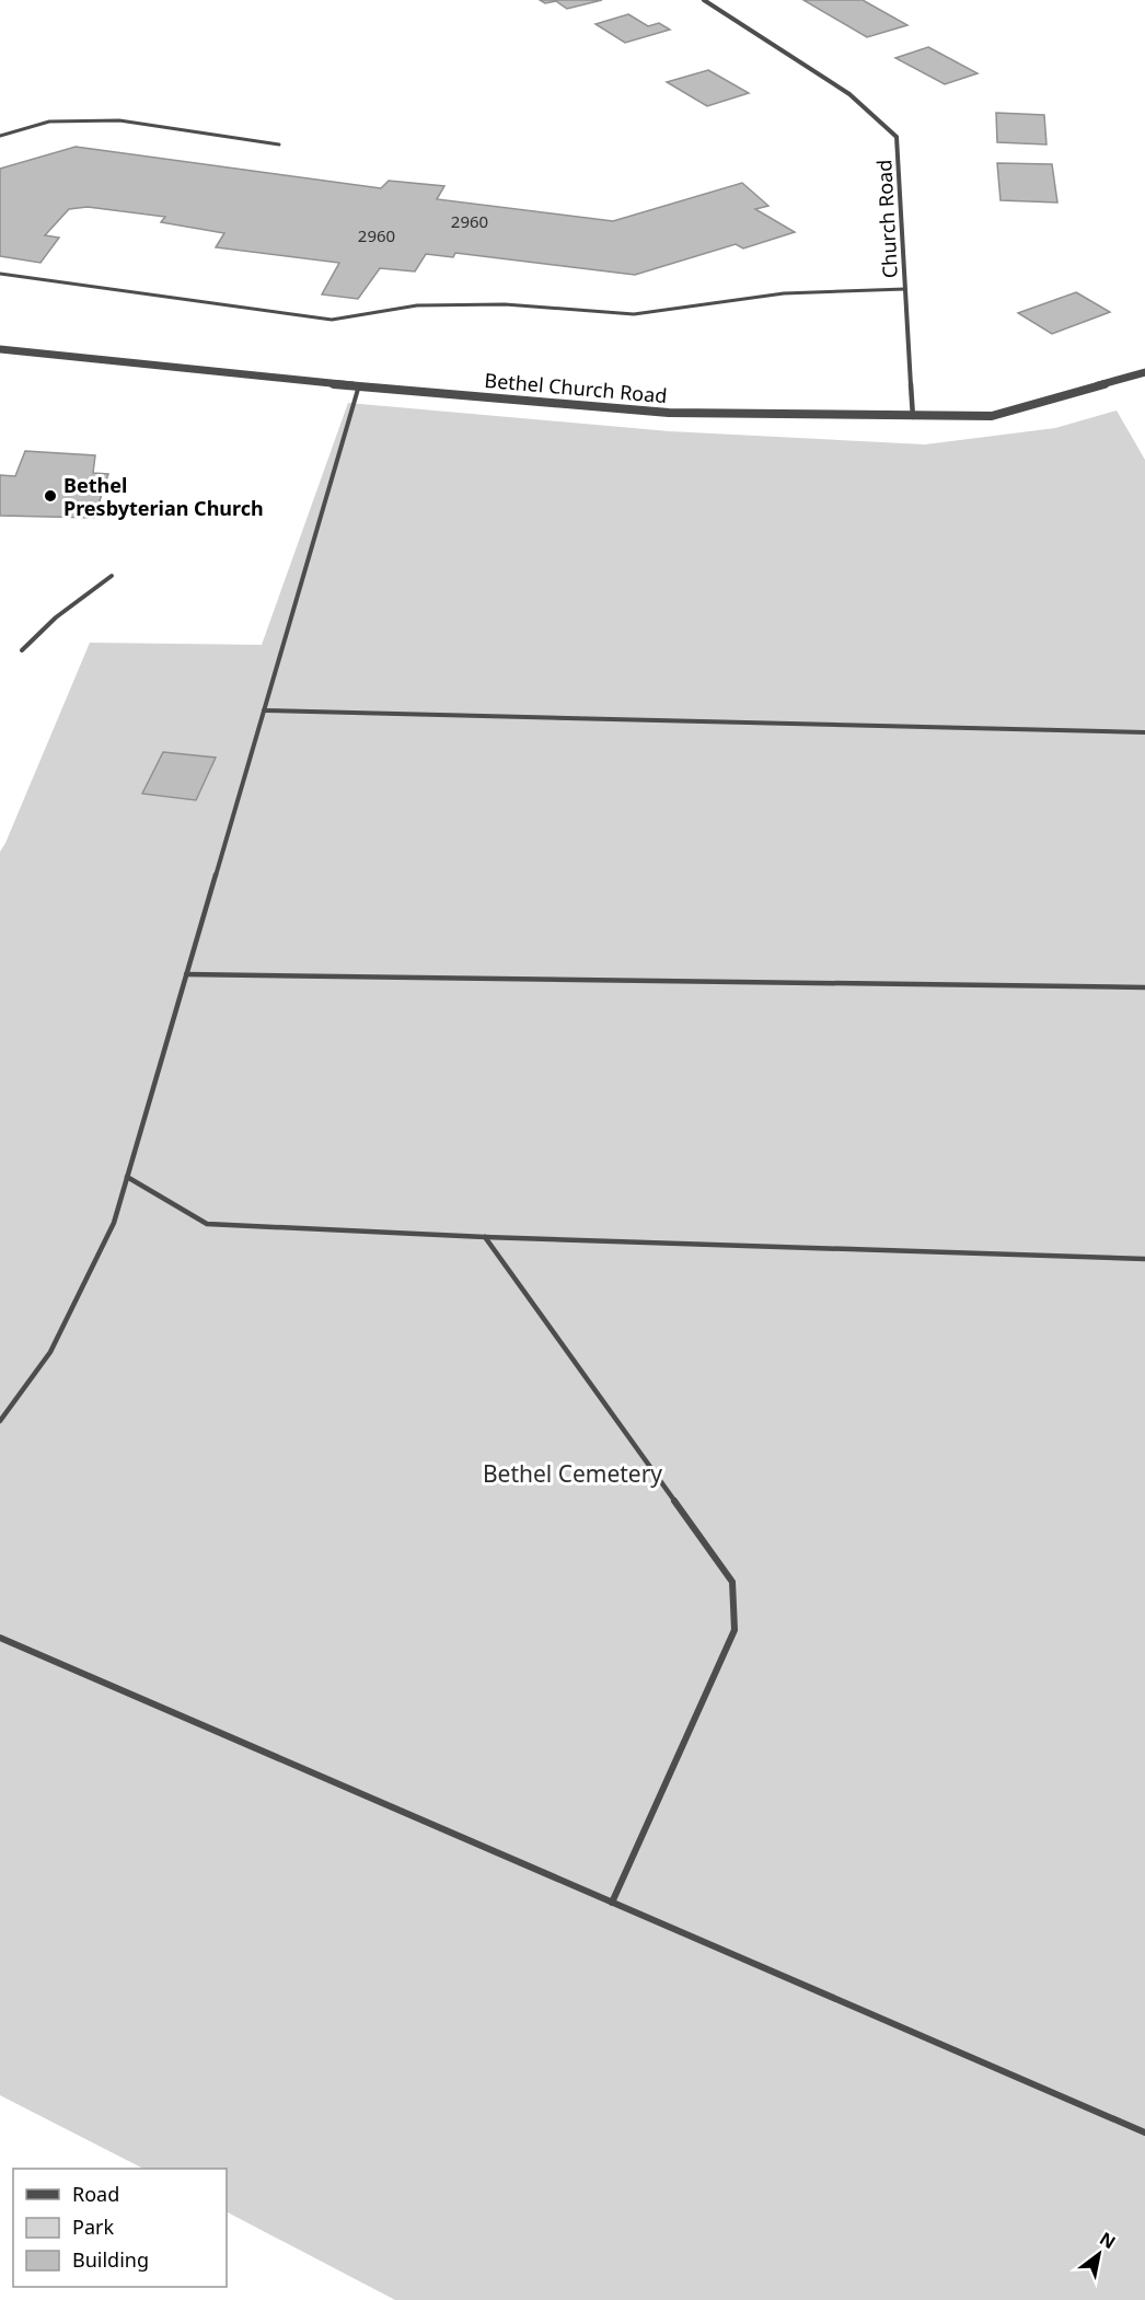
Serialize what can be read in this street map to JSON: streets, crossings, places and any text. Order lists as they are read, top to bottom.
{
  "streets": {
    "street": ["Church Road", "Bethel Church Road"]
  },
  "crossings": [
    ["Church Road", "Bethel Church Road"]
  ],
  "parks": ["Bethel Cemetery"],
  "places": ["Bethel Presbyterian Church"],
  "house_numbers": ["2960", "2960"],
  "legend": ["Road", "Park", "Building"],
  "north": "top right"
}
